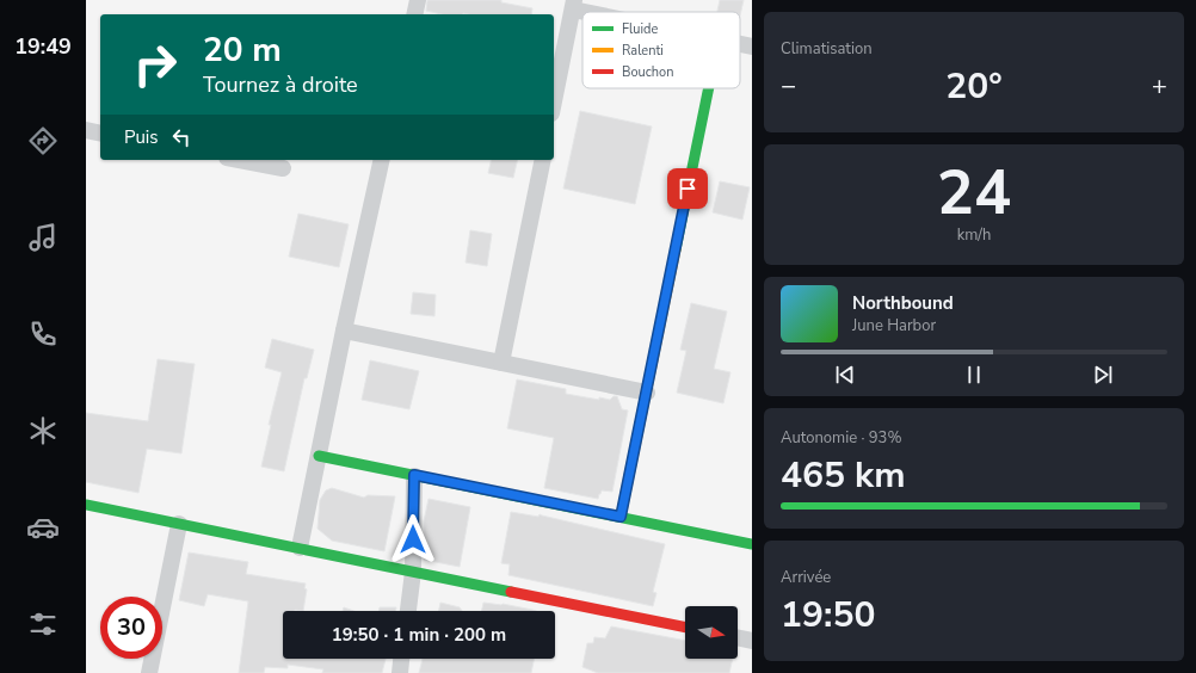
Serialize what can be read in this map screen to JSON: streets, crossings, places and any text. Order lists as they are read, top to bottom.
{
  "legend": ["Fluide", "Ralenti", "Bouchon"],
  "north": "right",
  "page": {
    "tabs": "19:49",
    "tile": [
      "Climatisation",
      ["24", "km/h"],
      ["Autonomie · 93%", "465 km"],
      ["Arrivée", "19:50"]
    ],
    "turn": ["20 m", "Tournez à droite"],
    "heat": ["−", "20°", "+"],
    "then": "Puis",
    "song": ["Northbound", "June Harbor"],
    "limit": "30",
    "trip": "19:50 · 1 min · 200 m"
  }
}
